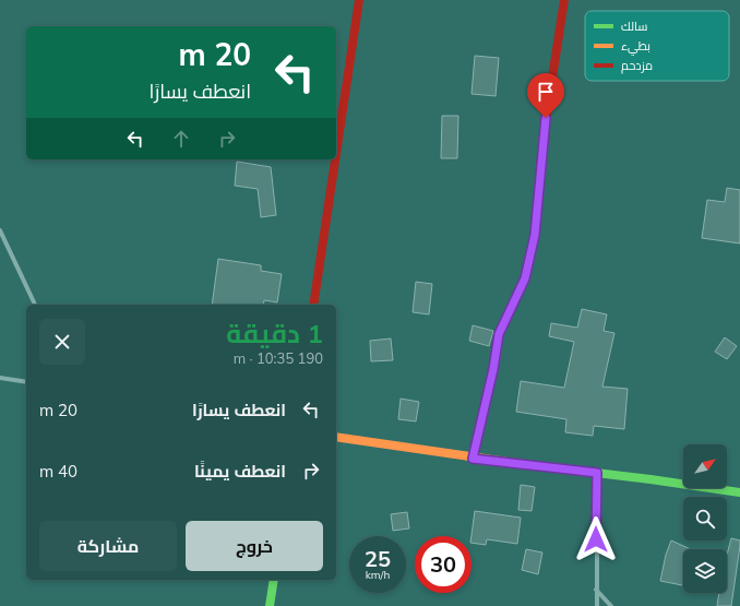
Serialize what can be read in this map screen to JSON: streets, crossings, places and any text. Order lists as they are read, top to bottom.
{
  "legend": ["سالك", "بطيء", "مزدحم"],
  "north": "top right",
  "page": {
    "turn": ["20 m", "انعطف يسارًا"],
    "heading": ["1 دقيقة", "190 m · 10:35"],
    "list": [
      {
        "name": "انعطف يسارًا",
        "value": "20 m"
      },
      {
        "name": "انعطف يمينًا",
        "value": "40 m"
      }
    ],
    "buttons": ["خروج", "مشاركة"],
    "speed": "25 km/h",
    "limit": "30"
  }
}
